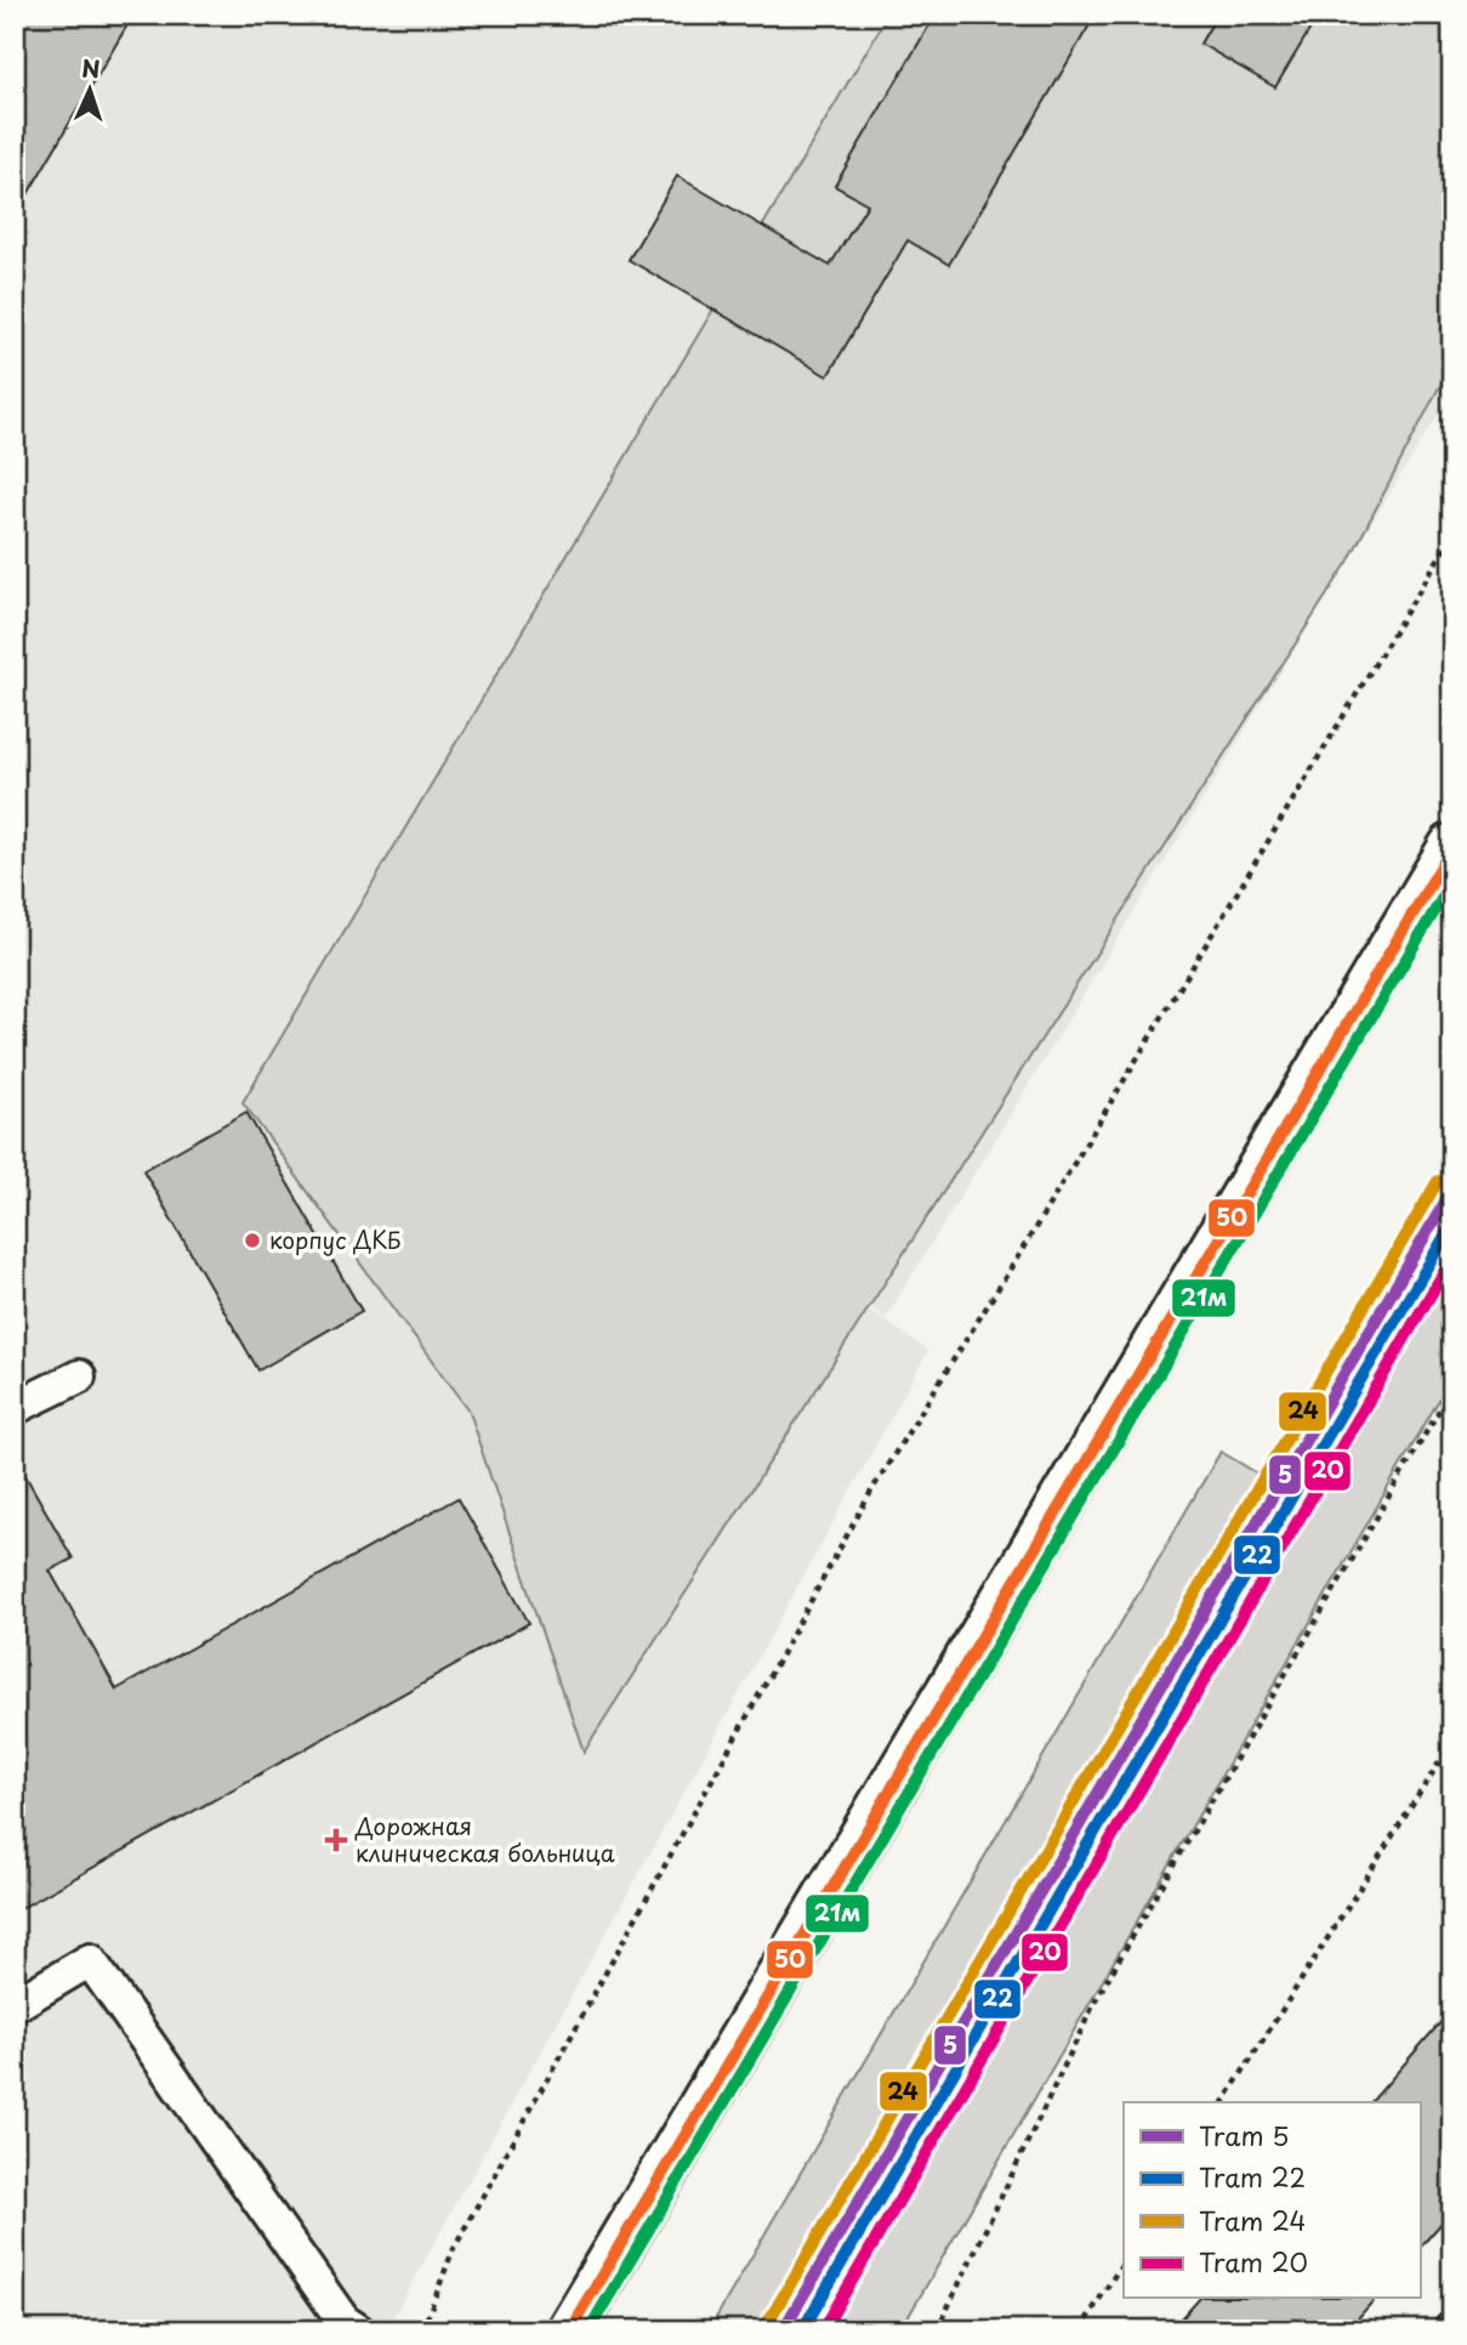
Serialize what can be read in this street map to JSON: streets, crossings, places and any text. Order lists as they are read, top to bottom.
{
  "places": {
    "other": ["корпус ДКБ"],
    "health": ["Дорожная клиническая больница"]
  },
  "lines": [
    "transit line 50",
    "transit line 21м",
    "tram line 24",
    "tram line 5",
    "tram line 22",
    "tram line 20"
  ],
  "legend": [
    "Tram 5",
    "Tram 22",
    "Tram 24",
    "Tram 20"
  ],
  "north": "top"
}
